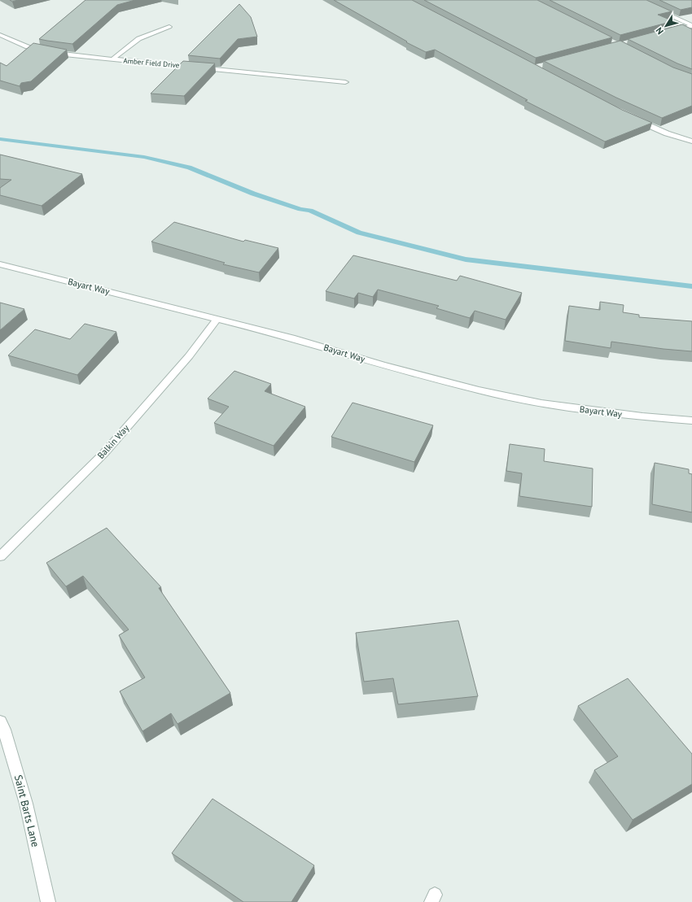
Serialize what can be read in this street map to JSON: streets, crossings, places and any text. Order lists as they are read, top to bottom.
{
  "streets": {
    "street": [
      "Amber Field Drive",
      "Bayart Way",
      "Balkin Way",
      "Saint Barts Lane"
    ]
  },
  "crossings": [
    ["Bayart Way", "Balkin Way"]
  ],
  "north": "bottom left"
}
